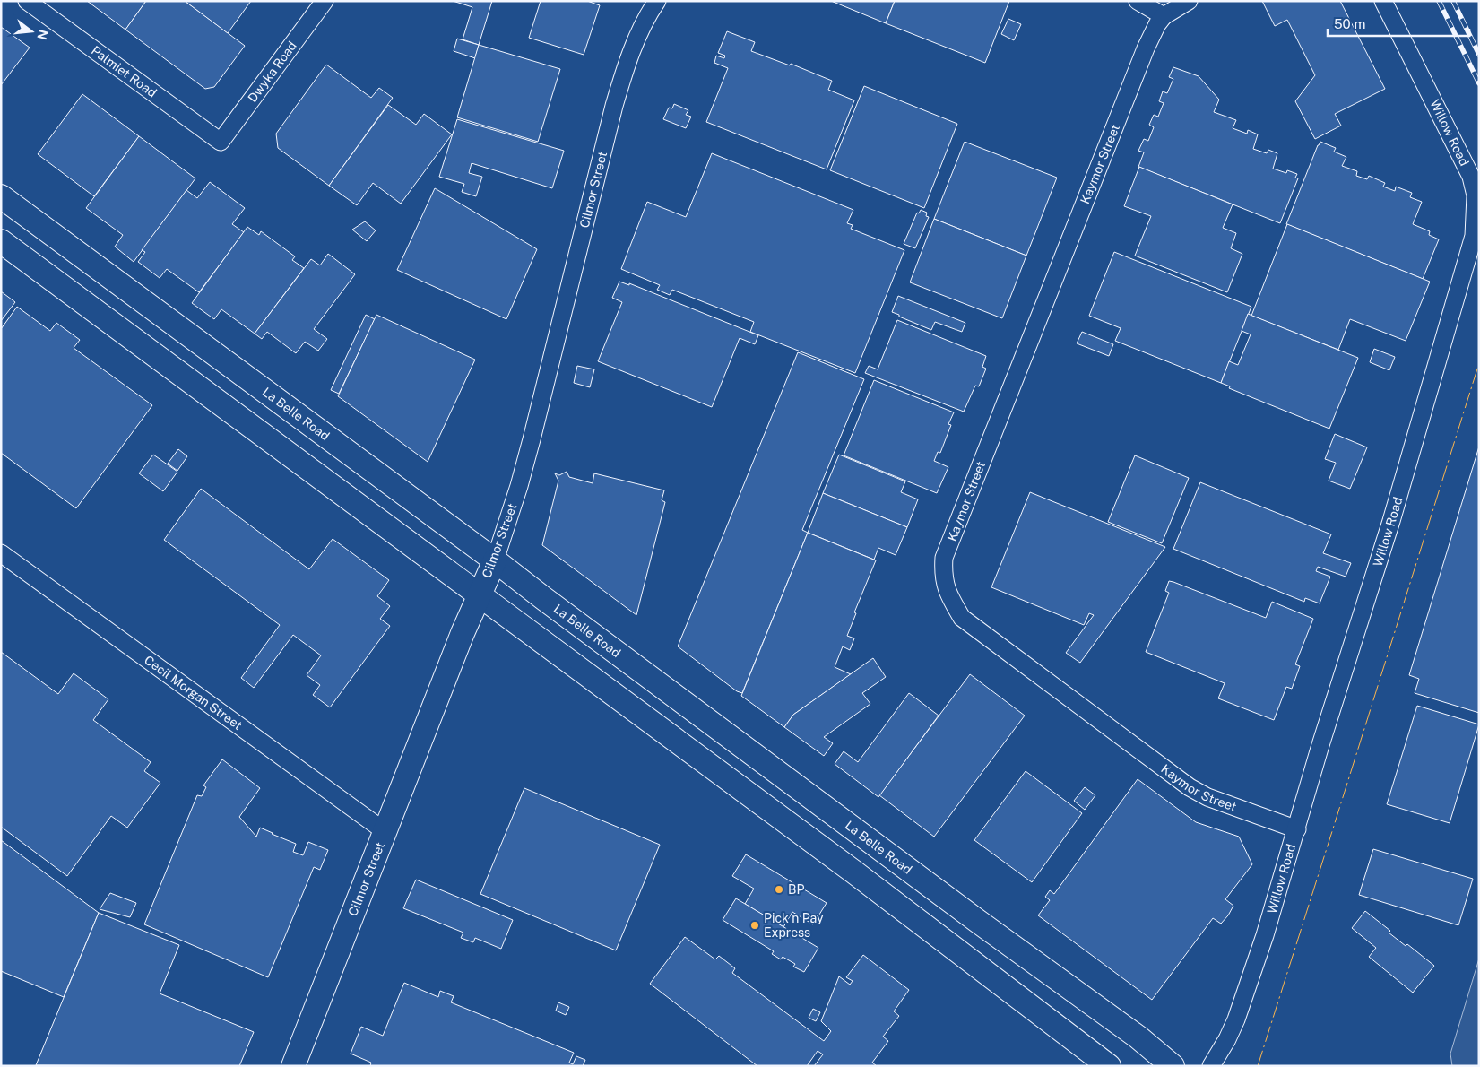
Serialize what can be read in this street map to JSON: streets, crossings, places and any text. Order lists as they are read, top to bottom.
{
  "streets": {
    "main road": ["Cilmor Street", "La Belle Road"],
    "street": [
      "Palmiet Road",
      "Dwyka Road",
      "Willow Road",
      "Kaymor Street",
      "Cecil Morgan Street"
    ]
  },
  "crossings": [
    ["Palmiet Road", "Dwyka Road"],
    ["Willow Road", "Kaymor Street"],
    ["Cilmor Street", "La Belle Road"],
    ["Cilmor Street", "Cecil Morgan Street"]
  ],
  "places": ["BP", "Pick n Pay Express"],
  "scale_bar": "50 m",
  "north": "right"
}
